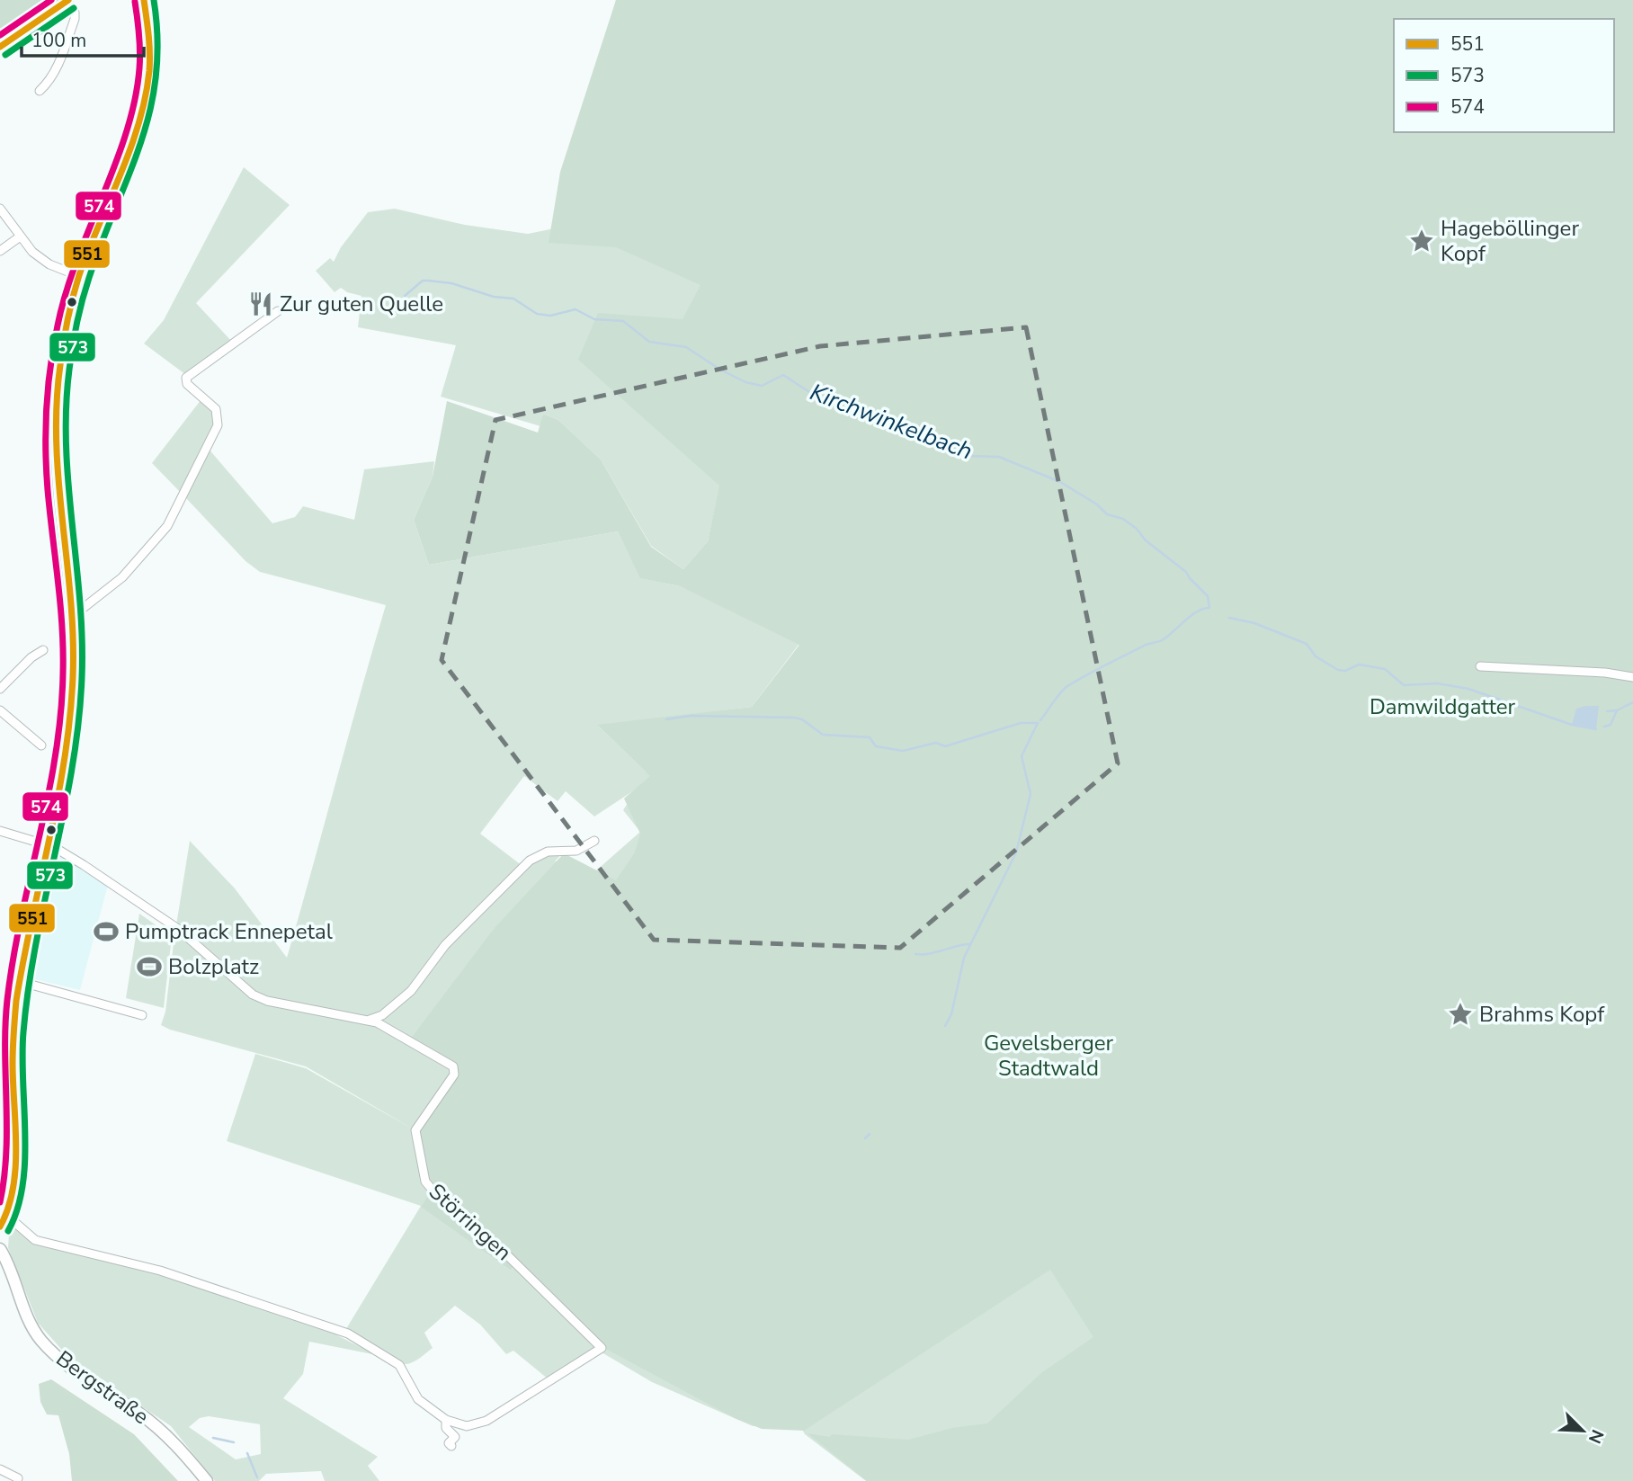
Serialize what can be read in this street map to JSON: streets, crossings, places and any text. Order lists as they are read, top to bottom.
{
  "streets": {
    "street": ["Störringen", "Bergstraße"]
  },
  "water": ["Kirchwinkelbach"],
  "parks": ["Damwildgatter", "Gevelsberger Stadtwald"],
  "places": {
    "place": ["Hageböllinger Kopf", "Brahms Kopf"],
    "restaurant": ["Zur guten Quelle"],
    "sports": ["Pumptrack Ennepetal", "Bolzplatz"]
  },
  "lines": ["transit line 551", "transit line 573", "transit line 574"],
  "legend": ["551", "573", "574"],
  "scale_bar": "100 m",
  "north": "bottom right"
}
